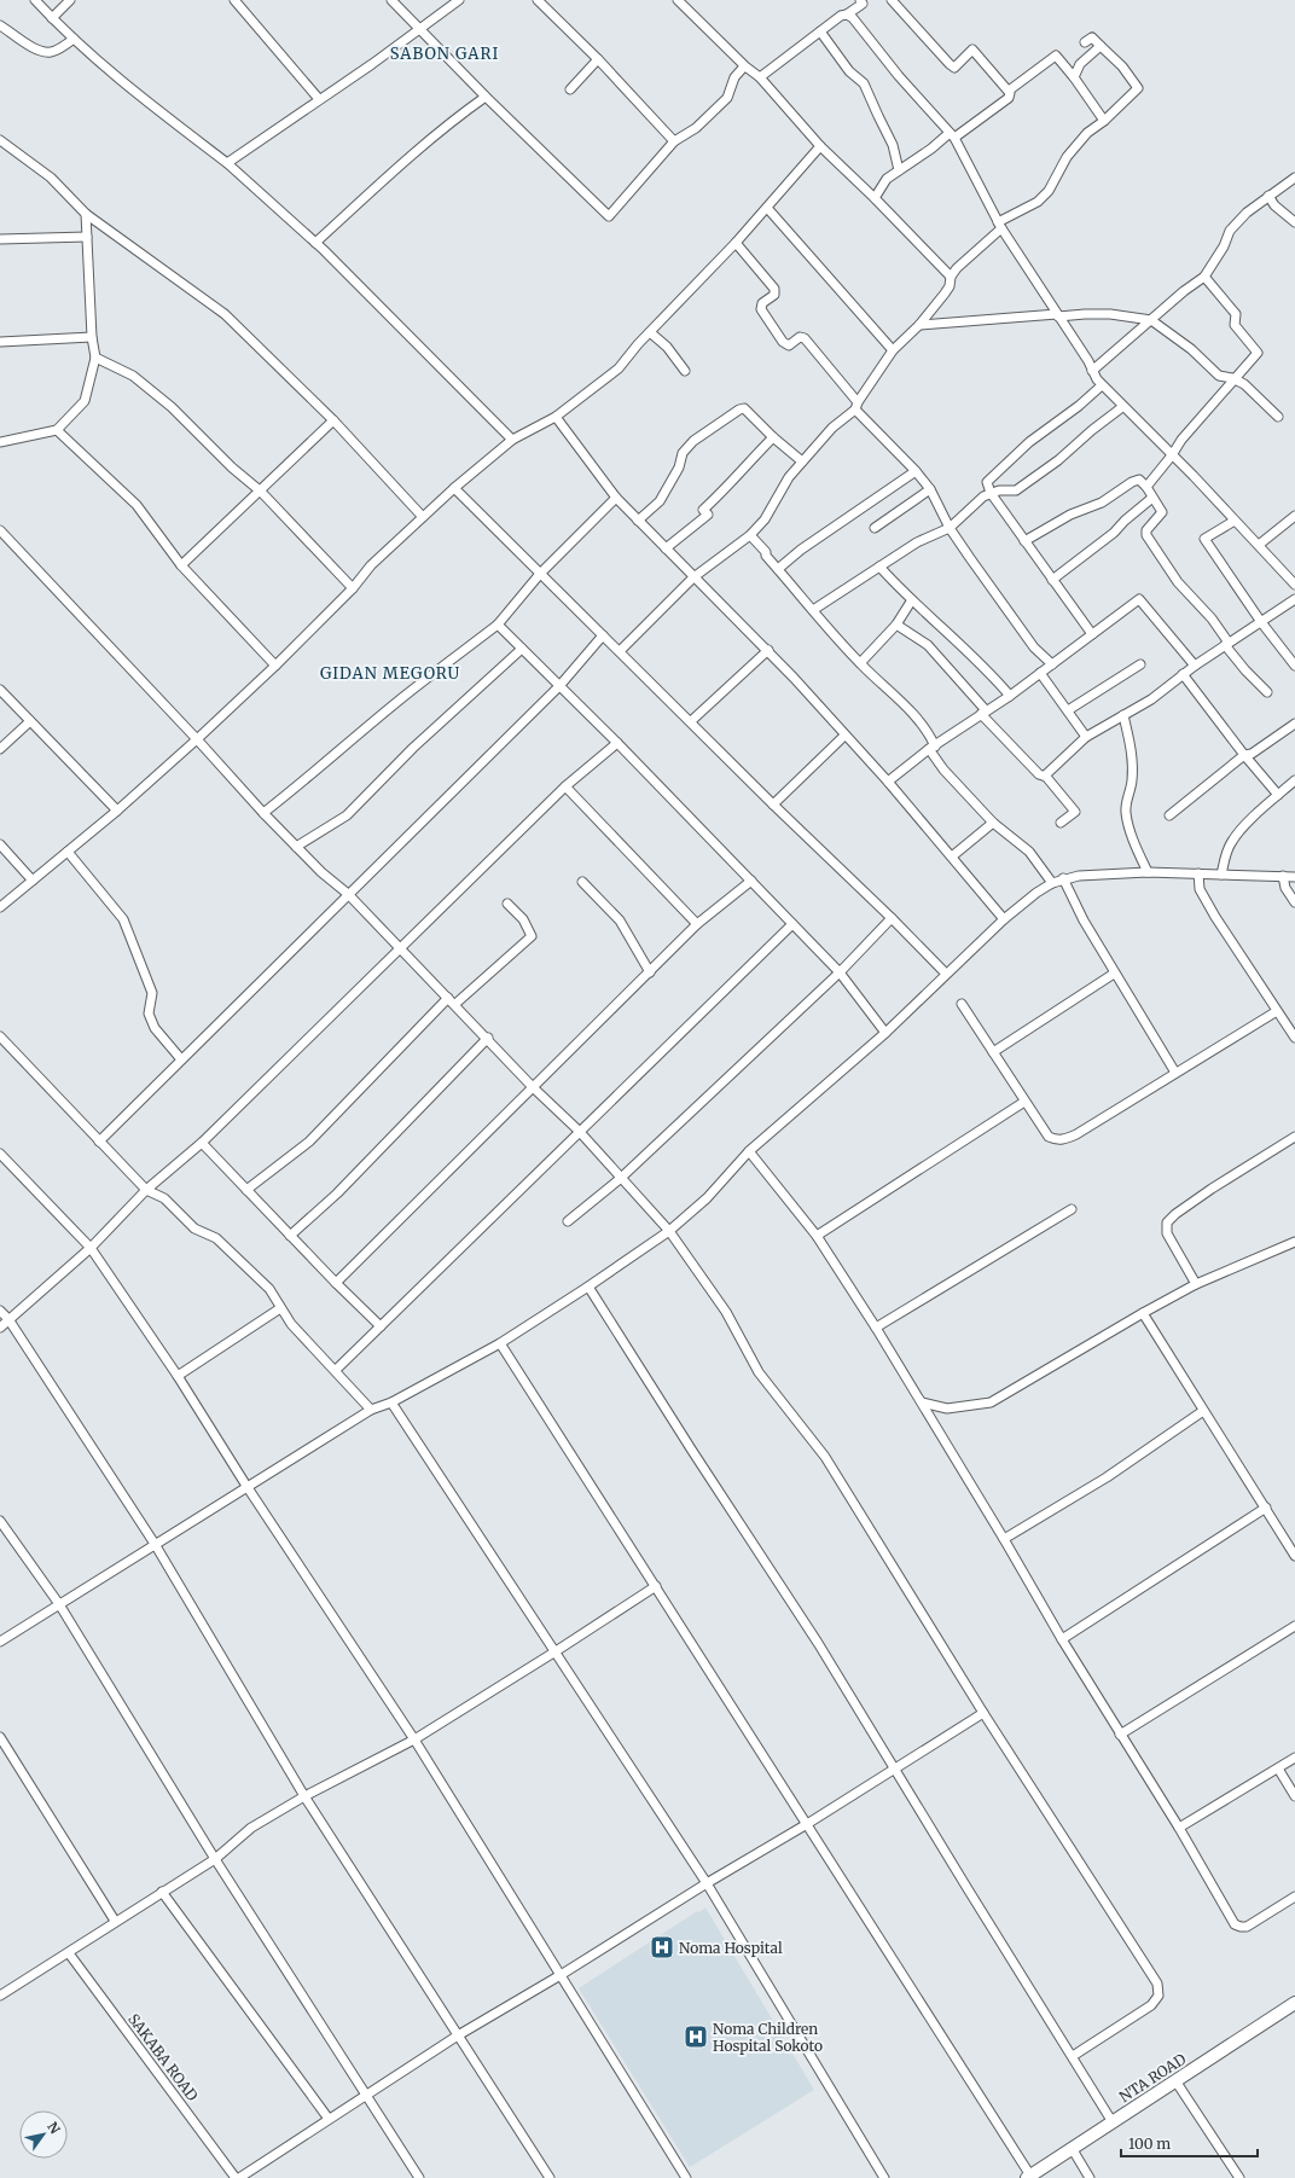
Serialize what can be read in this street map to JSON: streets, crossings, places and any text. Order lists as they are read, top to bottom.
{
  "streets": {
    "main road": ["NTA ROAD"],
    "street": ["SAKABA ROAD"]
  },
  "districts": ["SABON GARI", "GIDAN MEGORU"],
  "places": {
    "hospital": ["Noma Hospital", "Noma Children Hospital Sokoto"]
  },
  "scale_bar": "100 m",
  "north": "top right"
}
